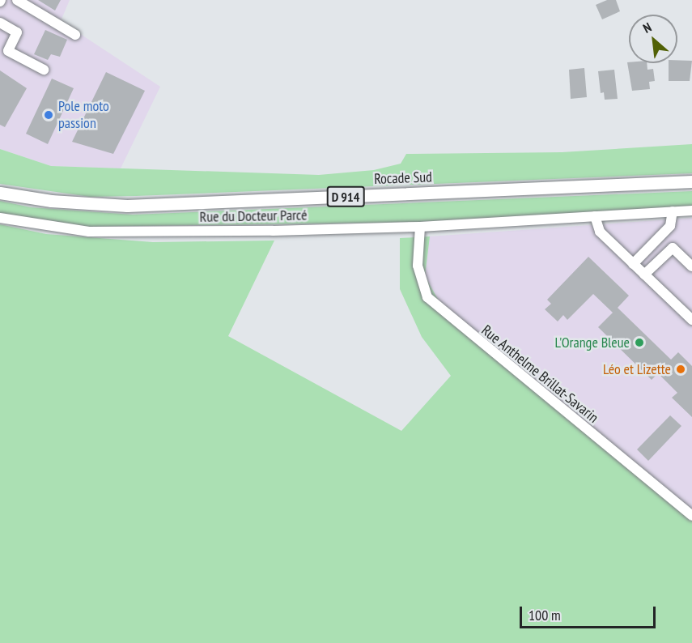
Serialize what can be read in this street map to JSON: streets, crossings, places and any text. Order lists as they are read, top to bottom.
{
  "streets": {
    "main road": ["Rocade Sud", "D 914"],
    "street": ["Rue du Docteur Parcé", "Rue Anthelme Brillat-Savarin"]
  },
  "crossings": [
    ["Rue du Docteur Parcé", "Rue Anthelme Brillat-Savarin"]
  ],
  "places": ["Pole moto passion", "L'Orange Bleue", "Léo et Lizette"],
  "scale_bar": "100 m",
  "north": "top left"
}
